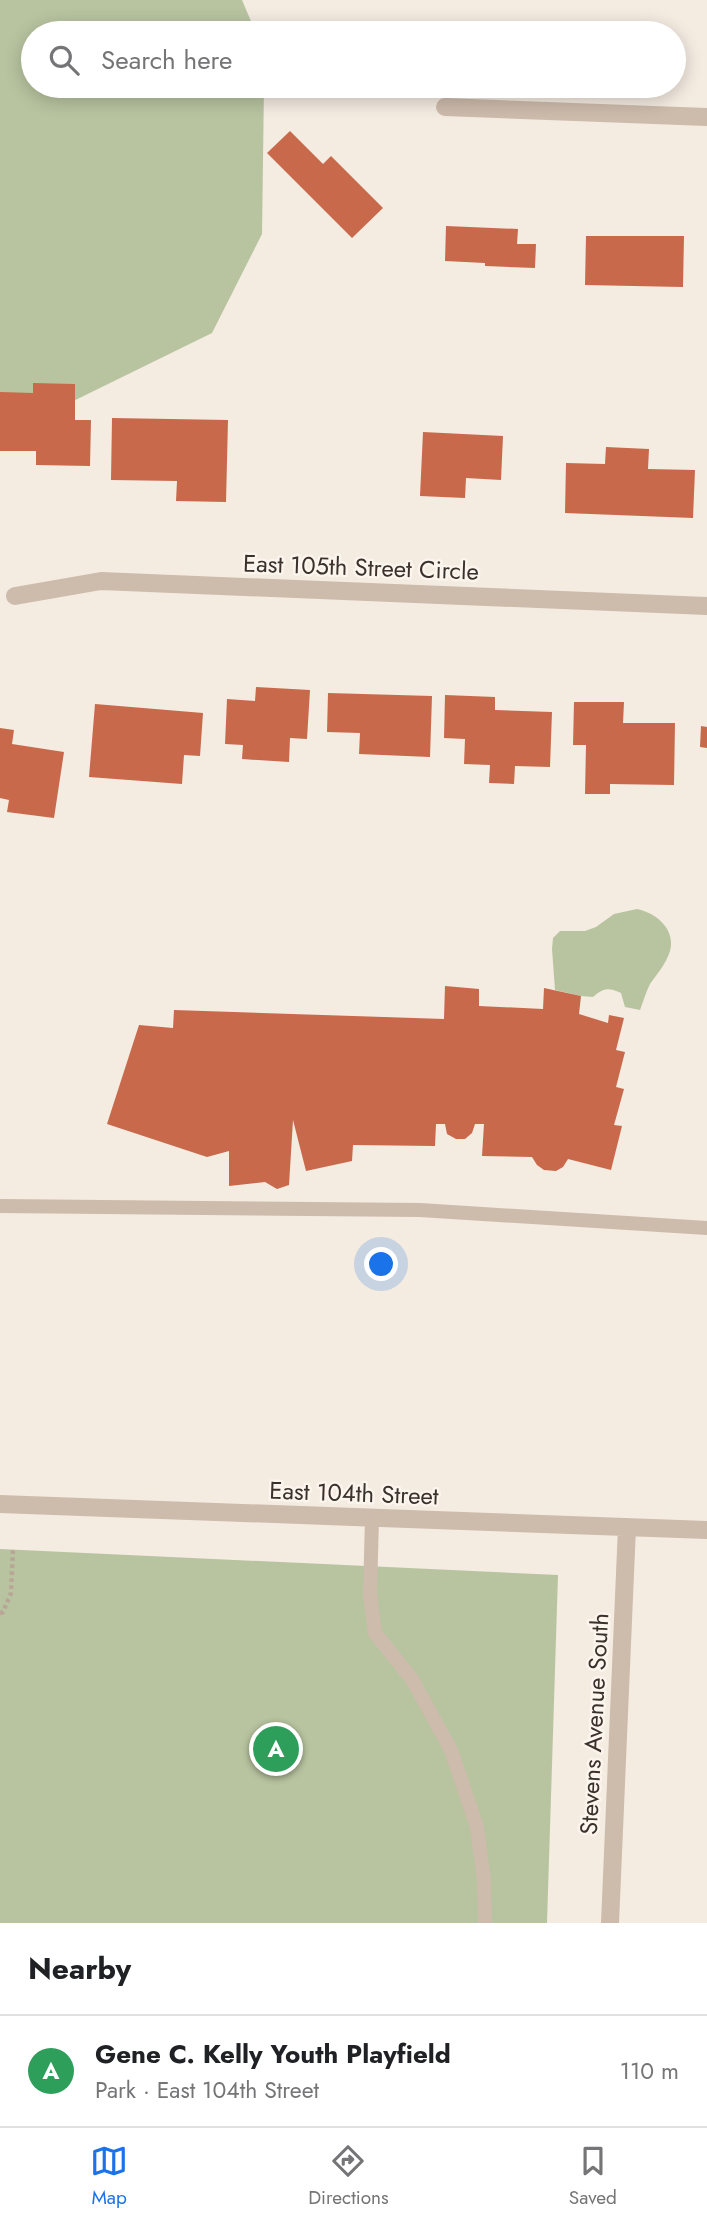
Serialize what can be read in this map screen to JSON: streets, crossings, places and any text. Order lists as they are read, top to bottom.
{
  "streets": {
    "street": ["East 105th Street Circle", "East 104th Street", "Stevens Avenue South"]
  },
  "crossings": [
    ["East 104th Street", "Stevens Avenue South"]
  ],
  "page": {
    "search": "Search here",
    "pins": "A",
    "heading": "Nearby",
    "list": [
      {
        "mark": "A",
        "name": "Gene C. Kelly Youth Playfield",
        "note": "Park · East 104th Street",
        "value": "110 m"
      }
    ],
    "nav": ["Map", "Directions", "Saved"]
  }
}
